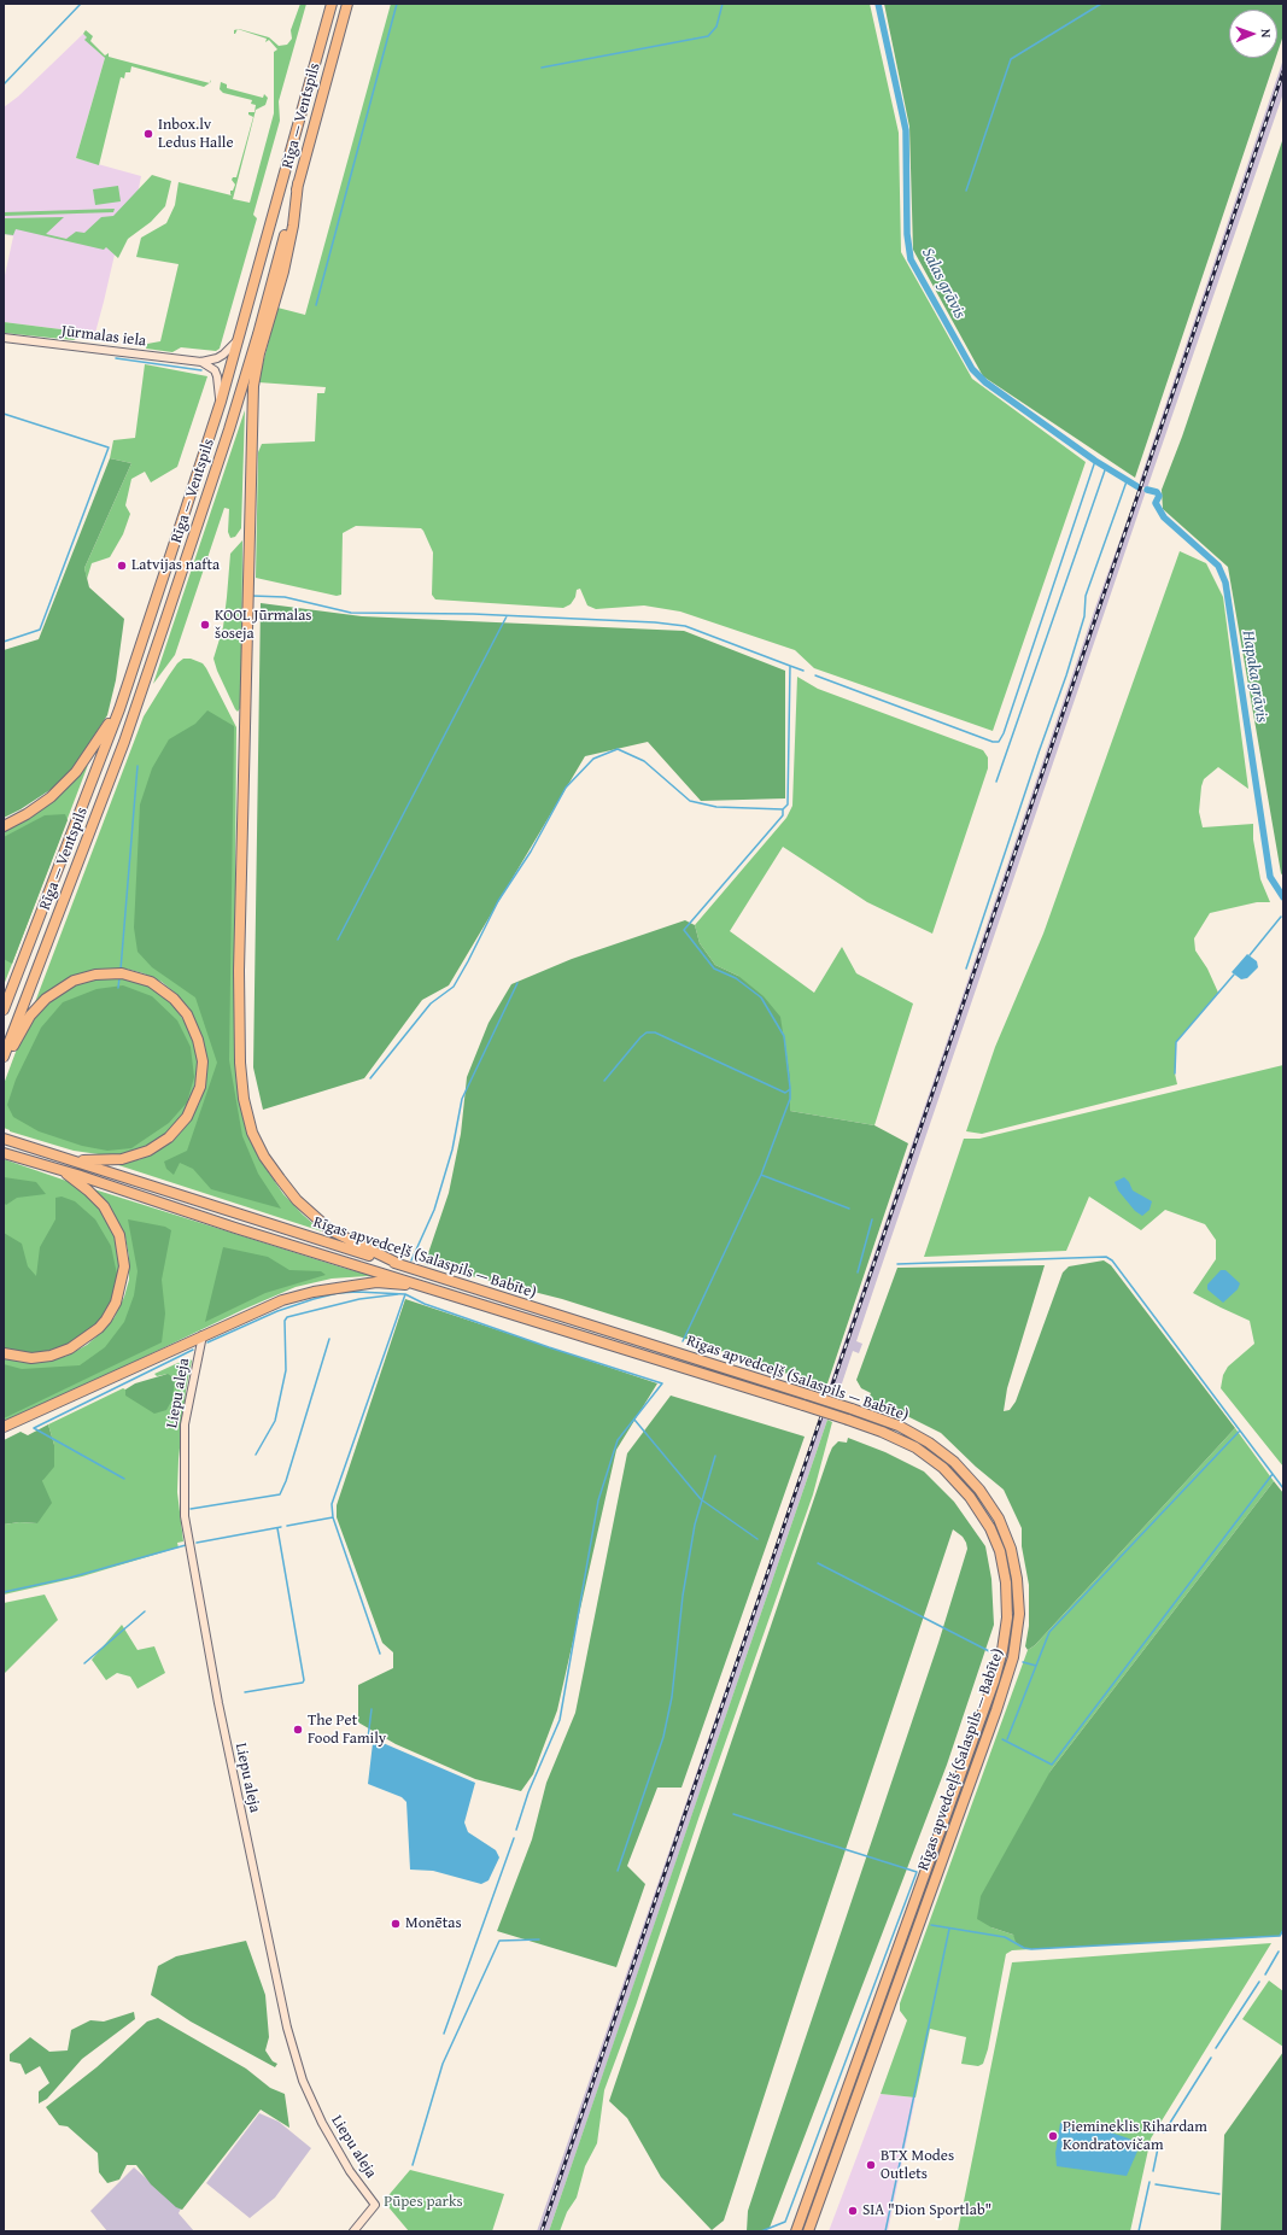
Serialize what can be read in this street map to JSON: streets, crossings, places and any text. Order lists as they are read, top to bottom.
{
  "streets": {
    "highway": ["Rīga — Ventspils", "Rīgas apvedceļš (Salaspils — Babīte)"],
    "street": ["Jūrmalas iela", "Liepu aleja"]
  },
  "water": ["Salas grāvis", "Hapaka grāvis"],
  "parks": ["Pūpes parks"],
  "places": [
    "Inbox.lv Ledus Halle",
    "Latvijas nafta",
    "KOOL Jūrmalas šoseja",
    "The Pet Food Family",
    "Monētas",
    "Piemineklis Rihardam Kondratovičam",
    "BTX Modes Outlets",
    "SIA \"Dion Sportlab\""
  ],
  "north": "right"
}
